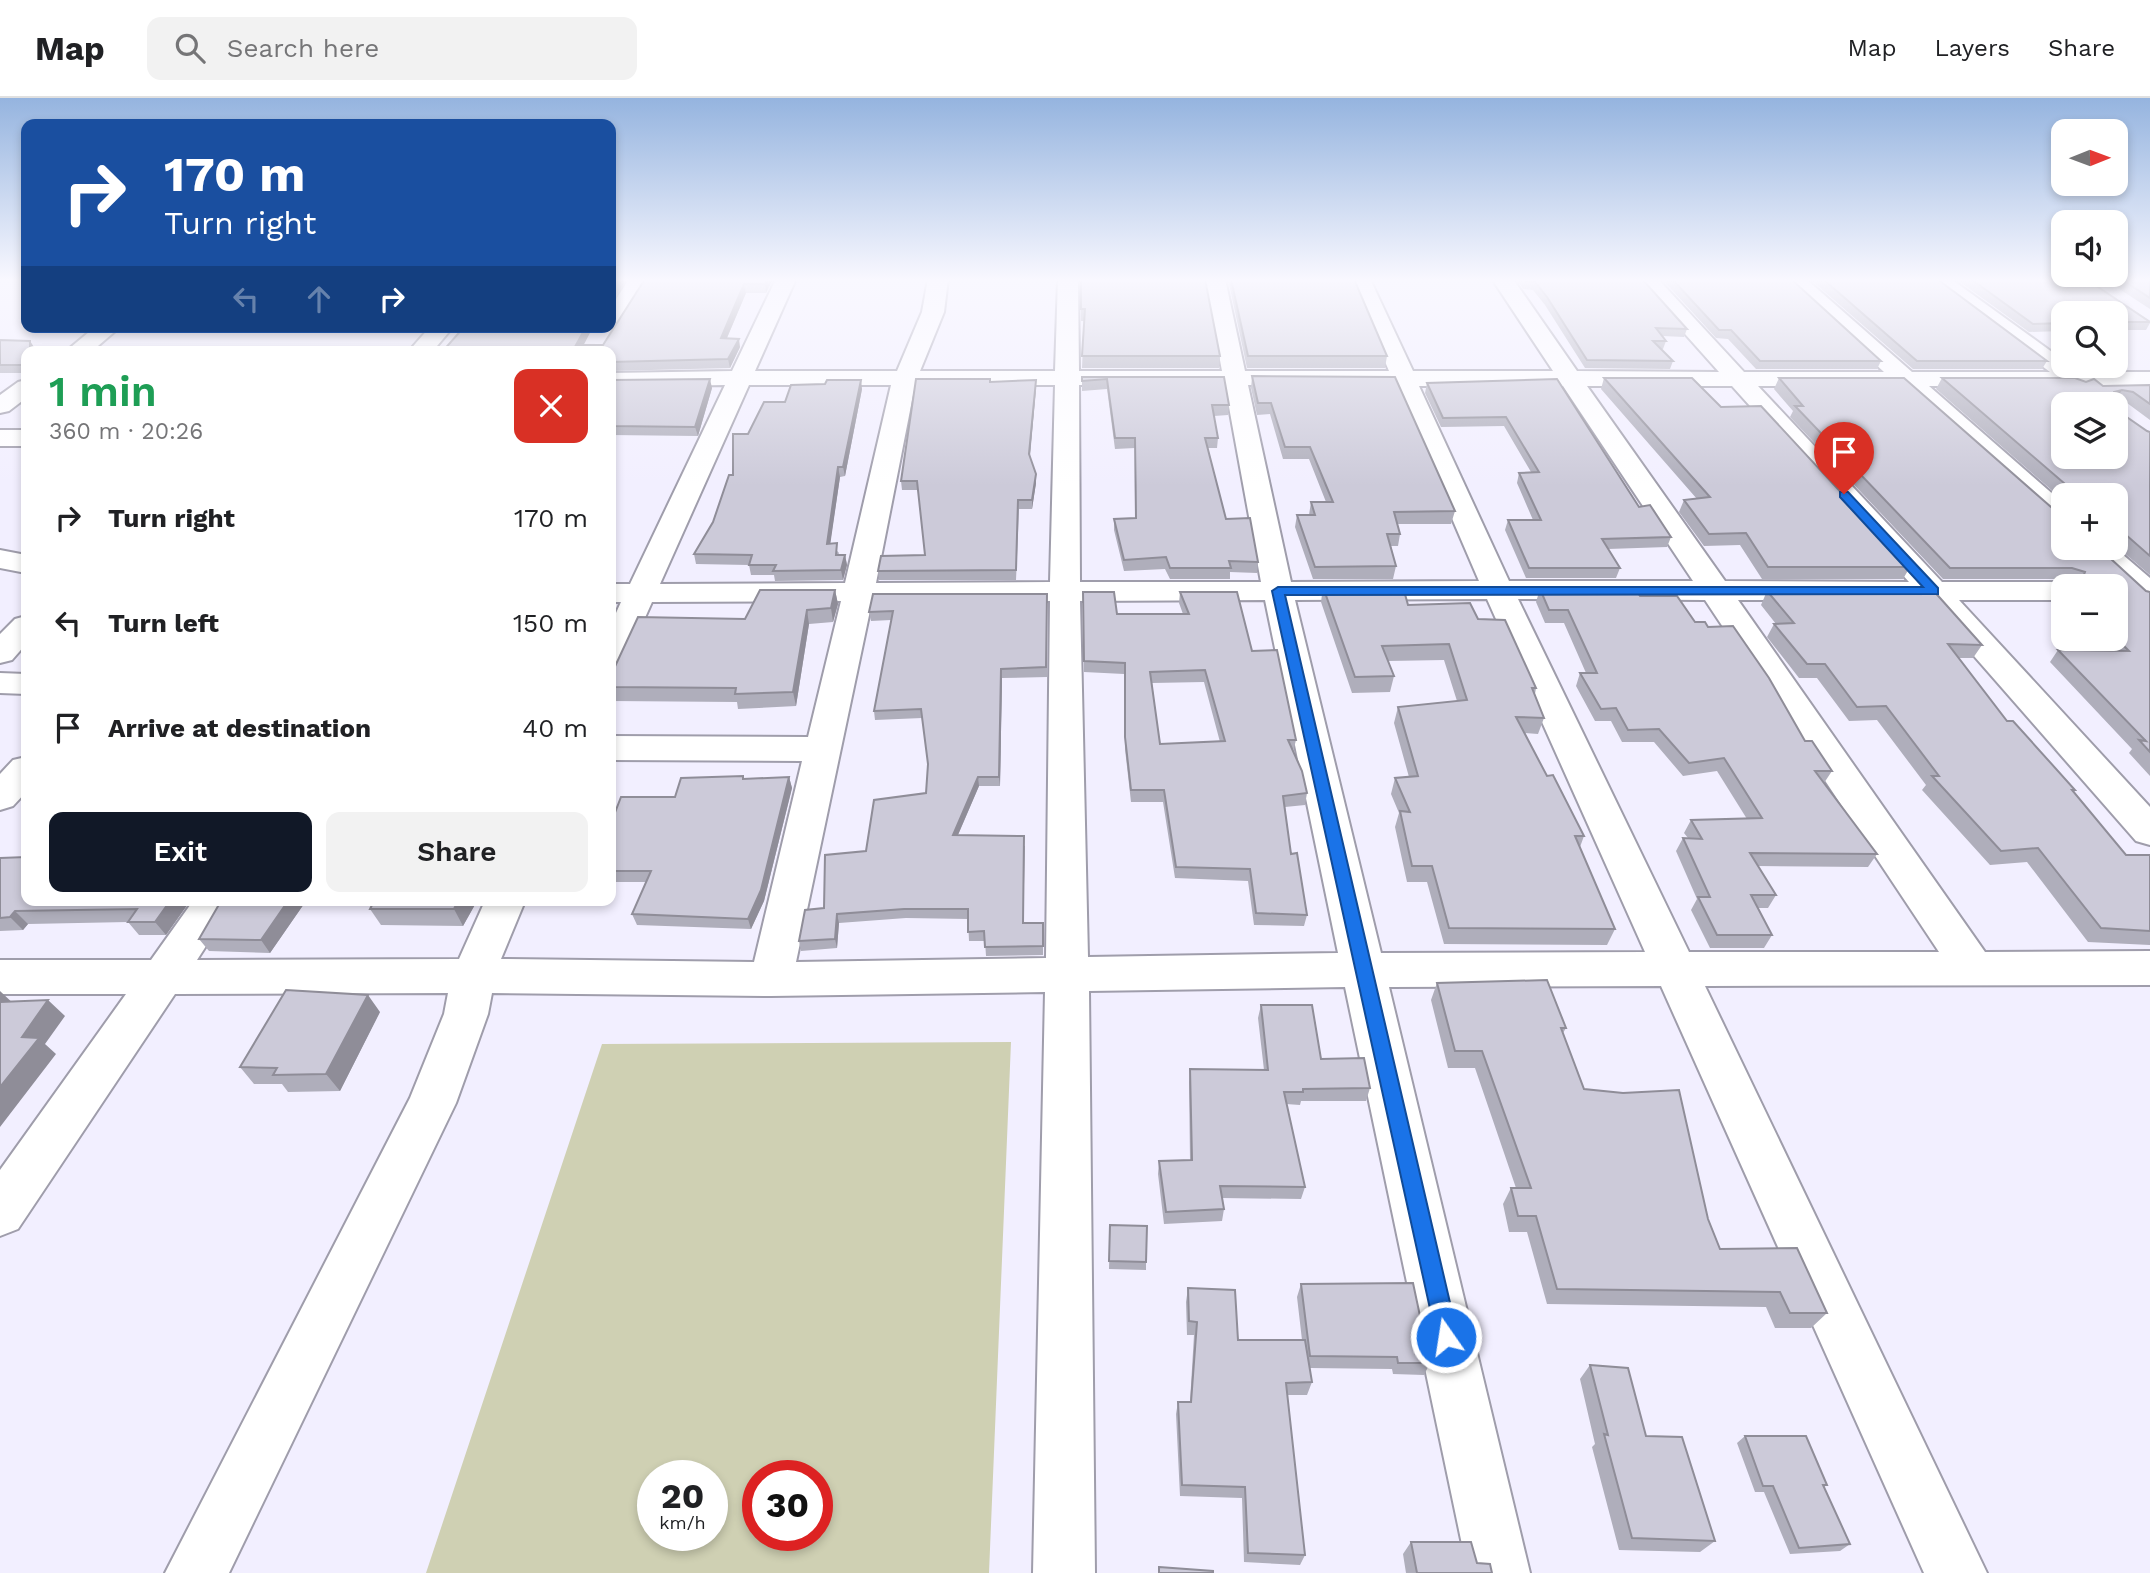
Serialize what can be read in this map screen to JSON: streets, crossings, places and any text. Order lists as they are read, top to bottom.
{
  "north": "right",
  "page": {
    "header": "Map",
    "search": "Search here",
    "nav": ["Map", "Layers", "Share"],
    "map_buttons": ["+", "−"],
    "turn": ["170 m", "Turn right"],
    "heading": ["1 min", "360 m · 20:26"],
    "list": [
      {
        "name": "Turn right",
        "value": "170 m"
      },
      {
        "name": "Turn left",
        "value": "150 m"
      },
      {
        "name": "Arrive at destination",
        "value": "40 m"
      }
    ],
    "buttons": ["Exit", "Share"],
    "speed": "20 km/h",
    "limit": "30"
  }
}
